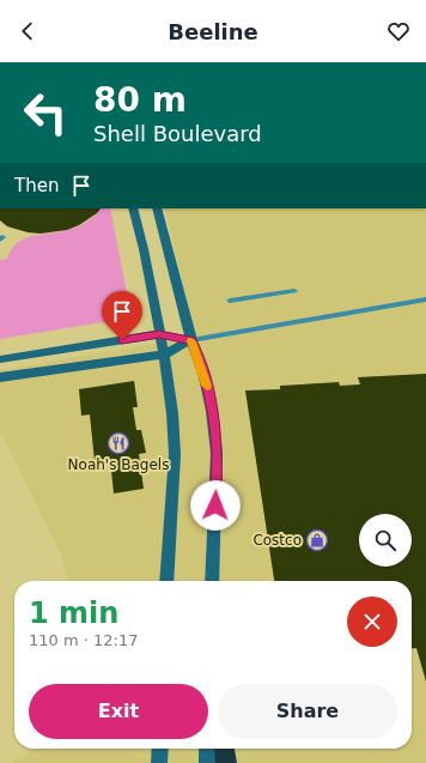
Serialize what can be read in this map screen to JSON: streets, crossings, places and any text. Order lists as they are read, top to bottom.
{
  "places": {
    "restaurant": ["Noah's Bagels"],
    "shop": ["Costco"]
  },
  "page": {
    "header": "Beeline",
    "turn": ["80 m", "Shell Boulevard"],
    "then": "Then",
    "heading": ["1 min", "110 m · 12:17"],
    "buttons": ["Exit", "Share"]
  }
}
